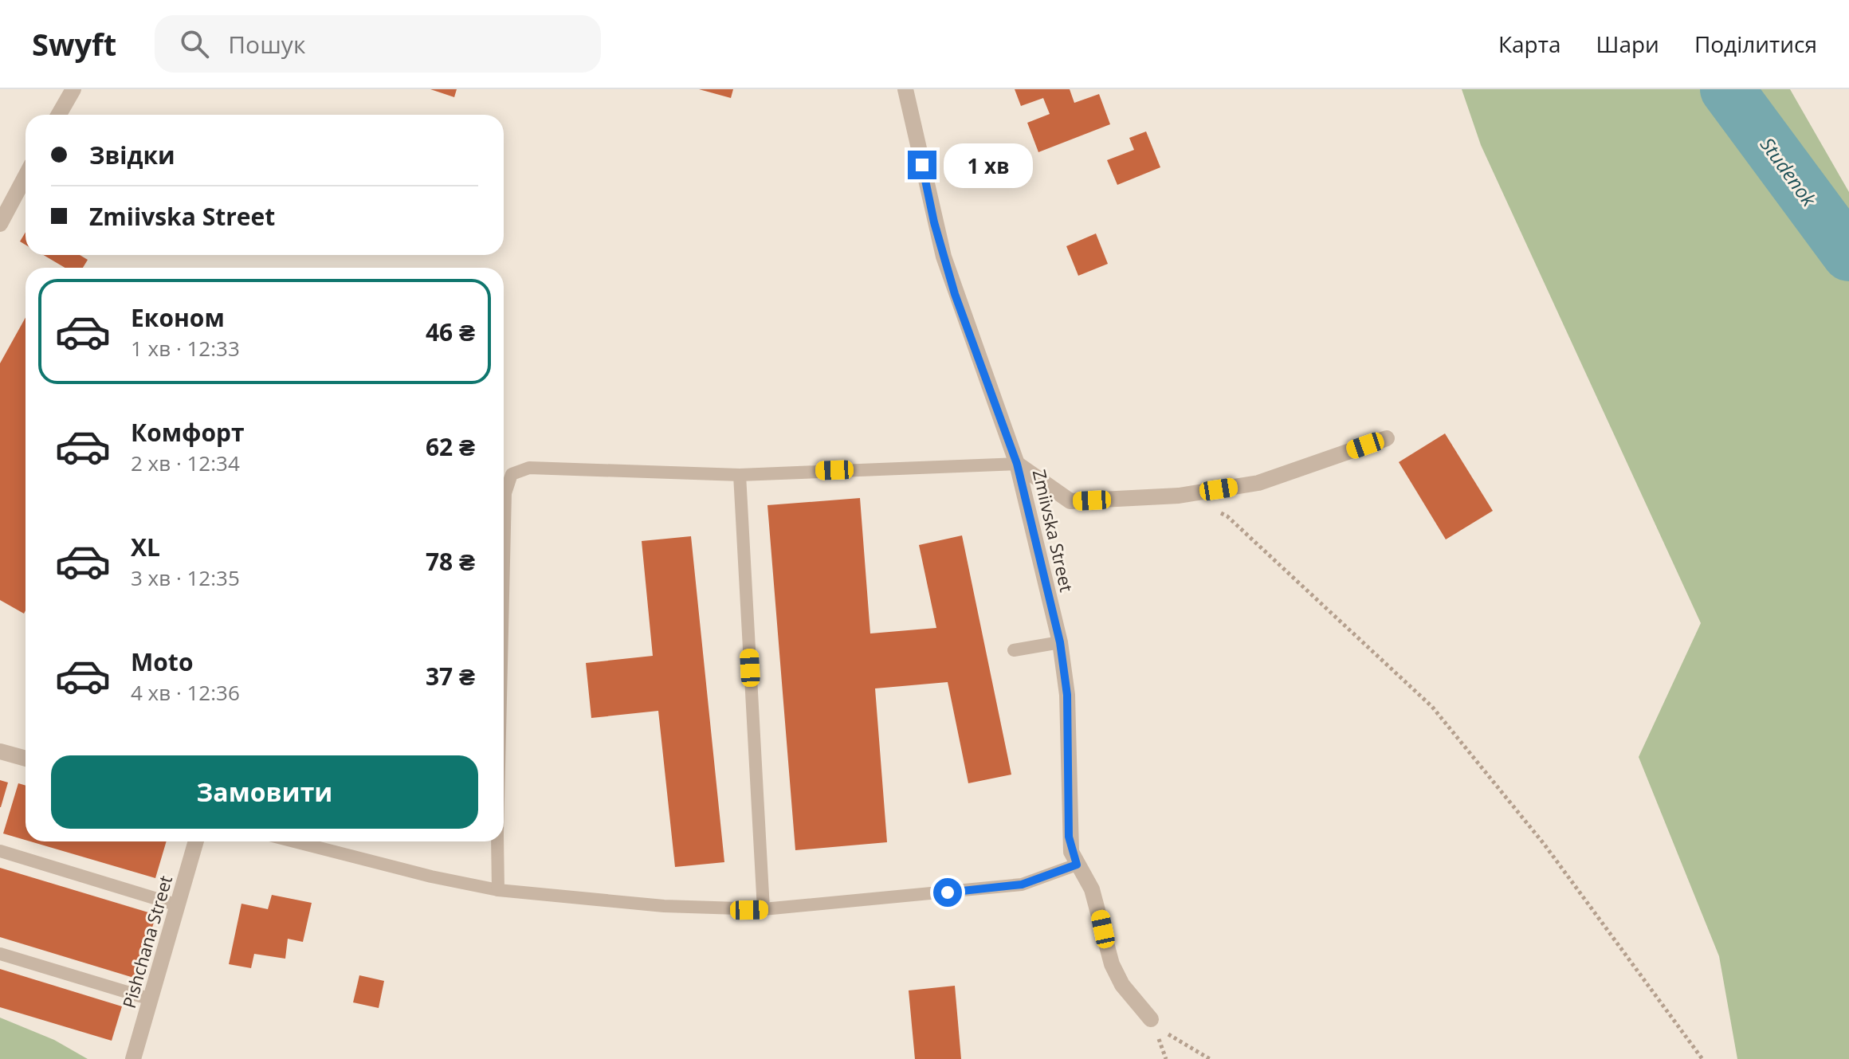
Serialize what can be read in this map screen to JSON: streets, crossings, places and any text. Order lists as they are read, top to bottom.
{
  "streets": {
    "street": ["Zmiivska Street", "Pishchana Street"]
  },
  "water": ["Studenok"],
  "page": {
    "header": "Swyft",
    "search": "Пошук",
    "nav": ["Карта", "Шари", "Поділитися"],
    "banner": ["Звідки", "Zmiivska Street"],
    "bubble": "1 хв",
    "list": [
      {
        "name": "Економ",
        "note": "1 хв · 12:33",
        "value": "46 ₴"
      },
      {
        "name": "Комфорт",
        "note": "2 хв · 12:34",
        "value": "62 ₴"
      },
      {
        "name": "XL",
        "note": "3 хв · 12:35",
        "value": "78 ₴"
      },
      {
        "name": "Moto",
        "note": "4 хв · 12:36",
        "value": "37 ₴"
      }
    ],
    "buttons": "Замовити"
  }
}
